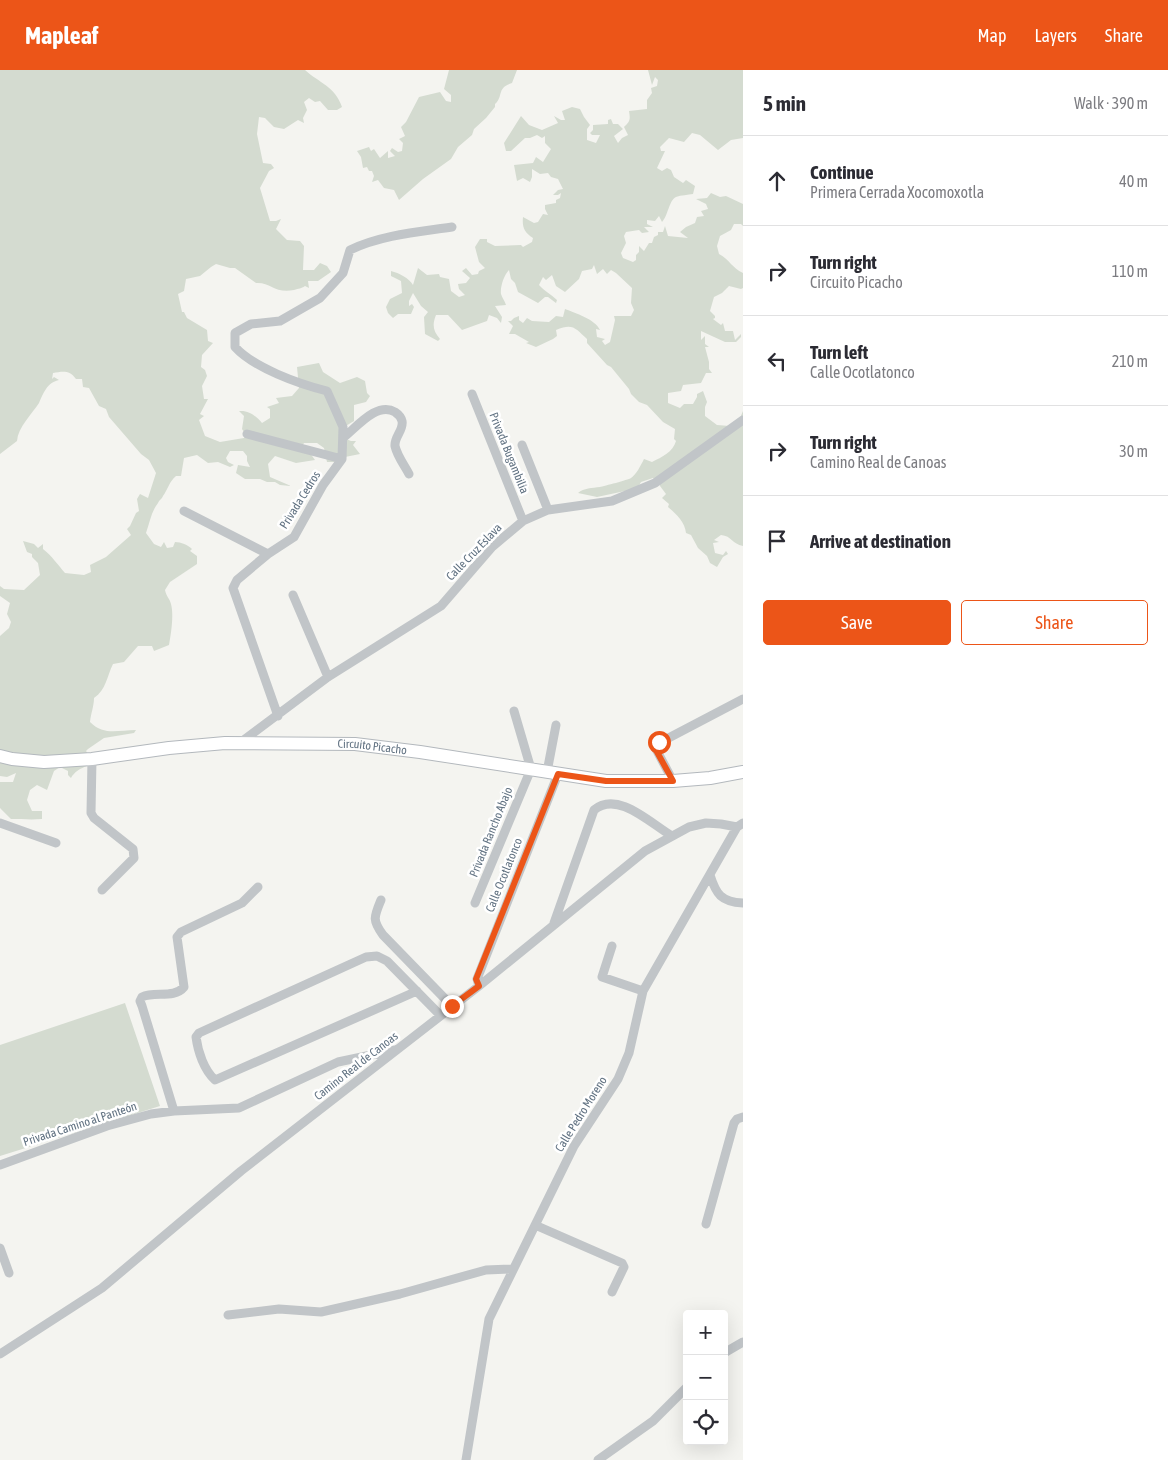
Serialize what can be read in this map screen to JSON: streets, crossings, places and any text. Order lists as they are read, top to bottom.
{
  "streets": {
    "main road": ["Circuito Picacho"],
    "street": [
      "Privada Bugambilia",
      "Privada Cedros",
      "Calle Cruz Eslava",
      "Privada Rancho Abajo",
      "Calle Ocotlatonco",
      "Camino Real de Canoas",
      "Calle Pedro Moreno",
      "Privada Camino al Panteón"
    ]
  },
  "crossings": [
    ["Privada Bugambilia", "Calle Cruz Eslava"],
    ["Privada Cedros", "Calle Cruz Eslava"],
    ["Calle Cruz Eslava", "Circuito Picacho"],
    ["Circuito Picacho", "Privada Rancho Abajo"],
    ["Circuito Picacho", "Calle Ocotlatonco"],
    ["Calle Ocotlatonco", "Camino Real de Canoas"],
    ["Camino Real de Canoas", "Calle Pedro Moreno"],
    ["Camino Real de Canoas", "Privada Camino al Panteón"]
  ],
  "page": {
    "header": "Mapleaf",
    "nav": ["Map", "Layers", "Share"],
    "heading": ["5 min", "Walk · 390 m"],
    "list": [
      ["Continue", "Primera Cerrada Xocomoxotla", "40 m"],
      ["Turn right", "Circuito Picacho", "110 m"],
      ["Turn left", "Calle Ocotlatonco", "210 m"],
      ["Turn right", "Camino Real de Canoas", "30 m"],
      "Arrive at destination"
    ],
    "buttons": ["Save", "Share"],
    "map_buttons": ["+", "−"]
  }
}
